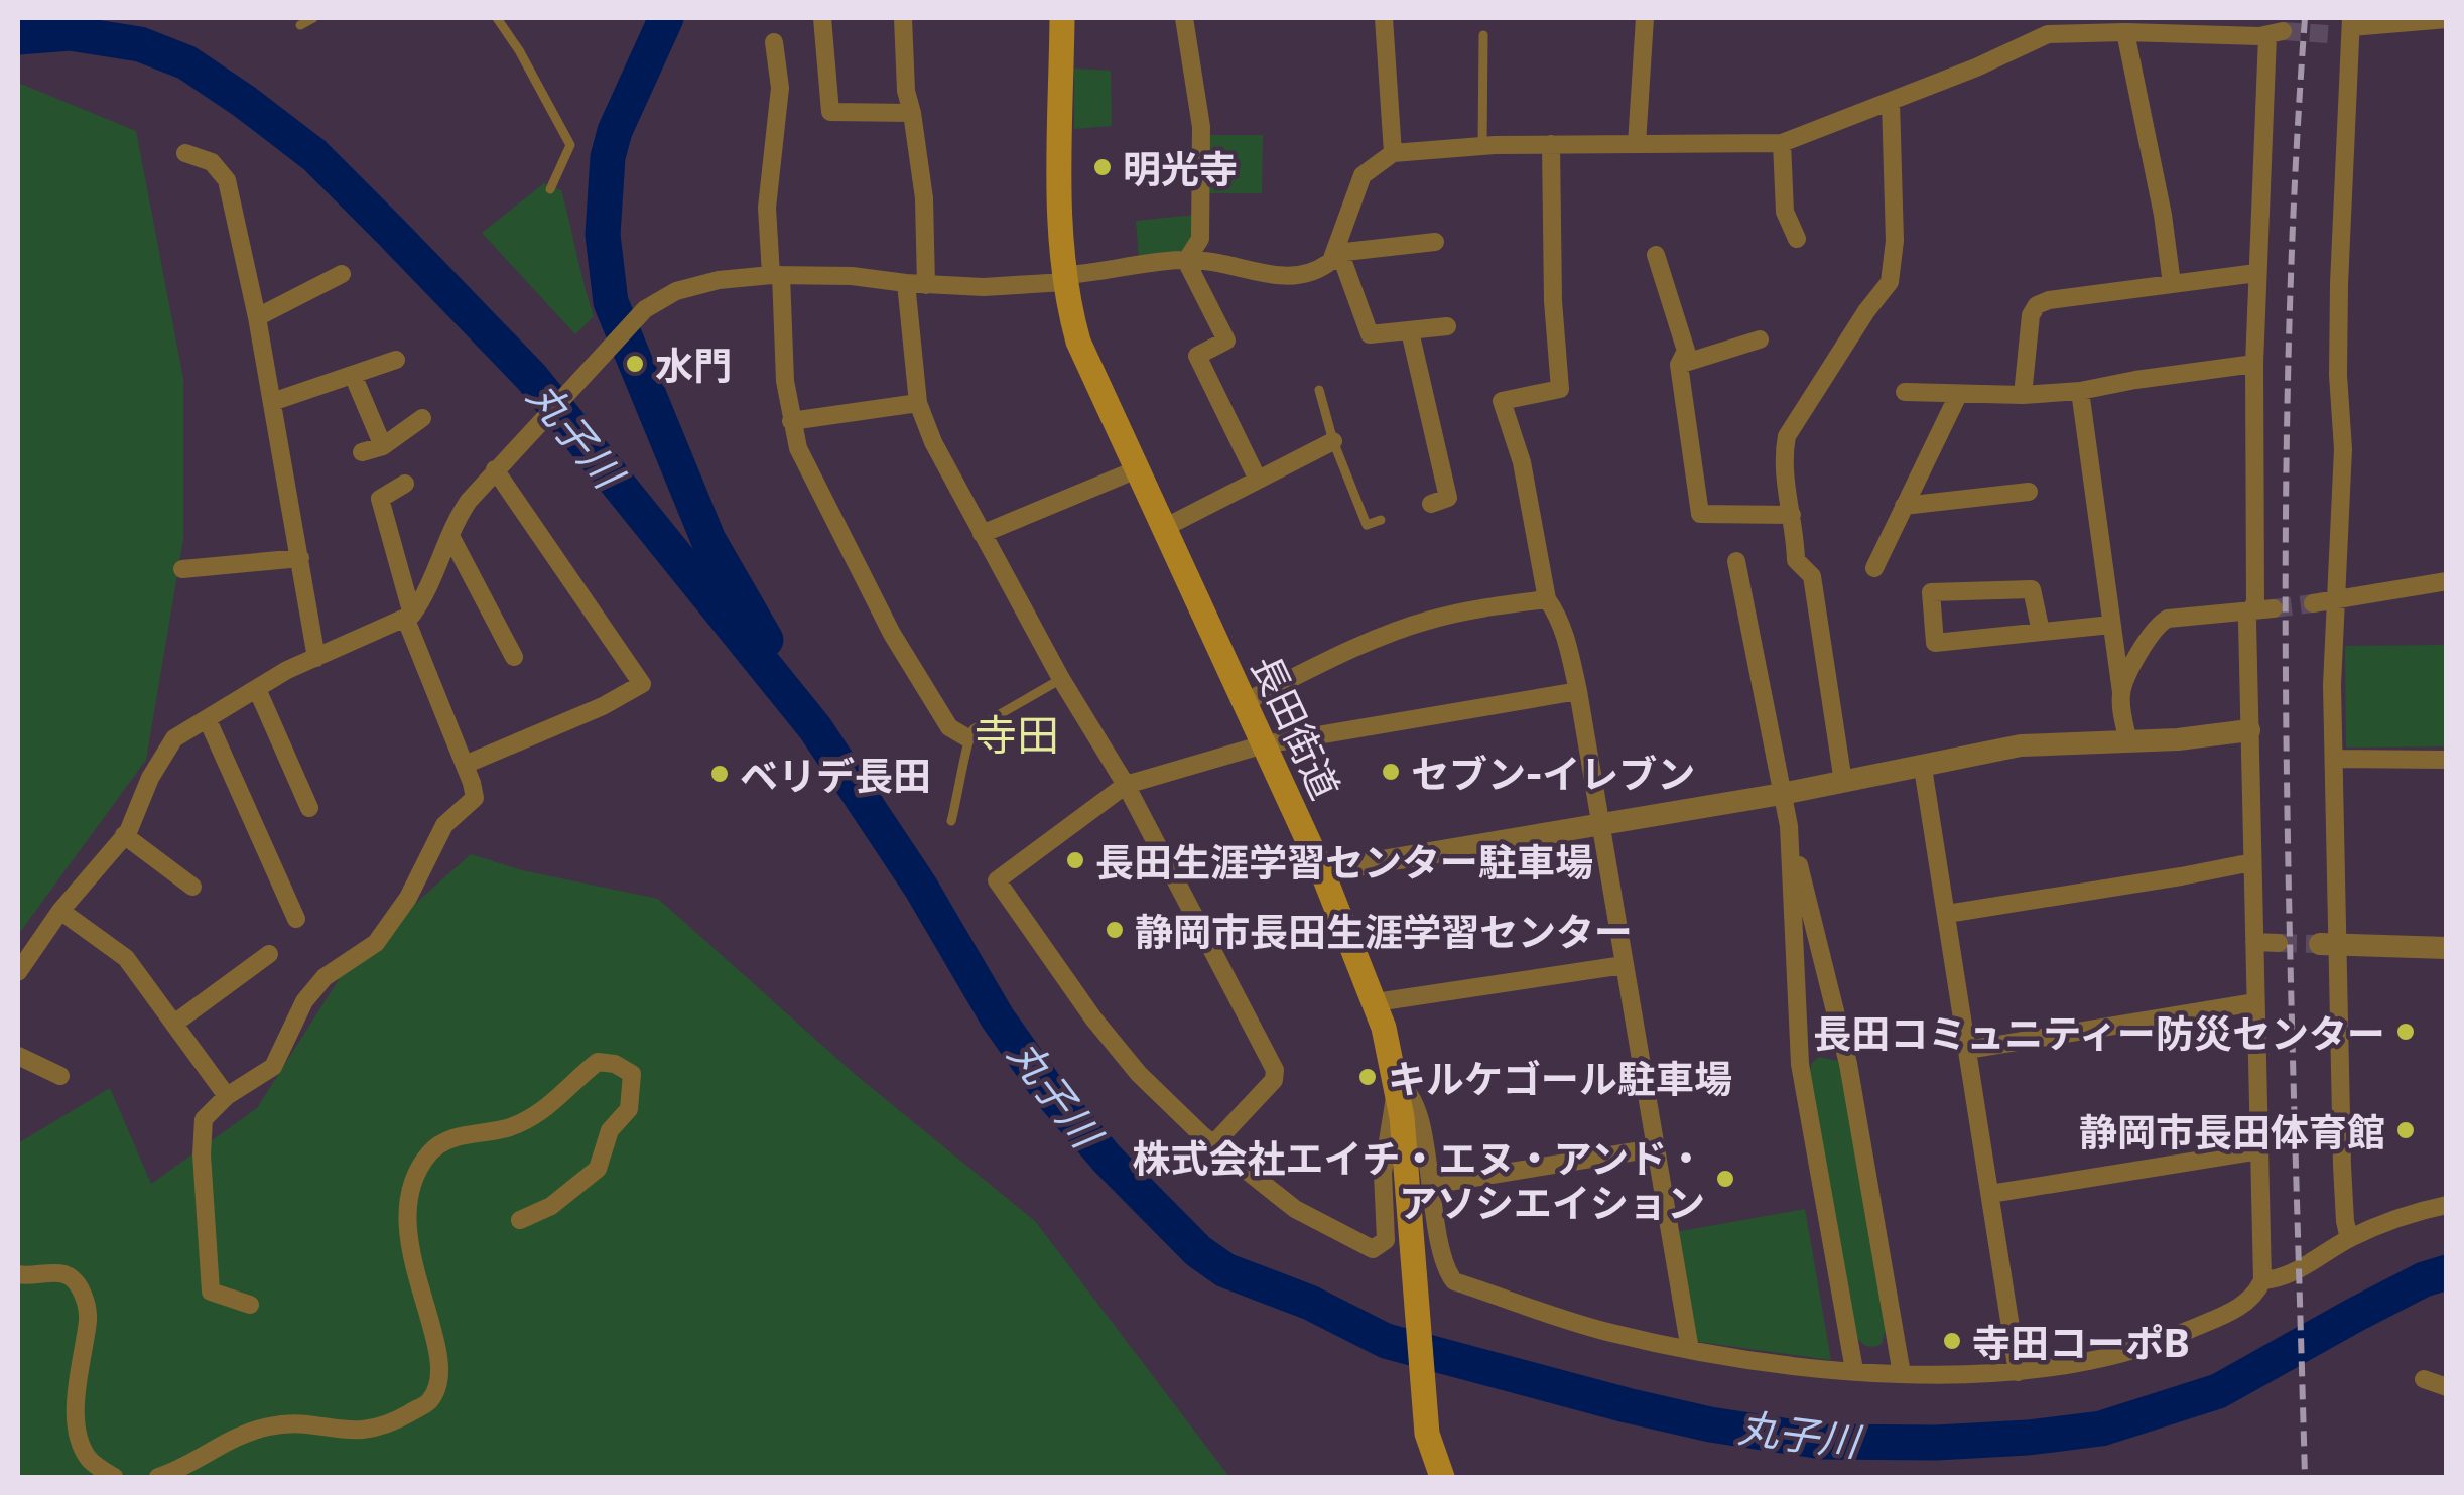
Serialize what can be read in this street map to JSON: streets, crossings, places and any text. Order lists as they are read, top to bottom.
{
  "streets": {
    "main road": ["長田街道"]
  },
  "districts": ["寺田"],
  "water": ["丸子川"],
  "places": [
    "明光寺",
    "水門",
    "セブン-イレブン",
    "ベリデ長田",
    "長田生涯学習センター駐車場",
    "静岡市長田生涯学習センター",
    "長田コミュニティー防災センター",
    "キルケゴール駐車場",
    "静岡市長田体育館",
    "株式会社エイチ・エヌ・アンド・ アソシエイション",
    "寺田コーポB"
  ]
}
